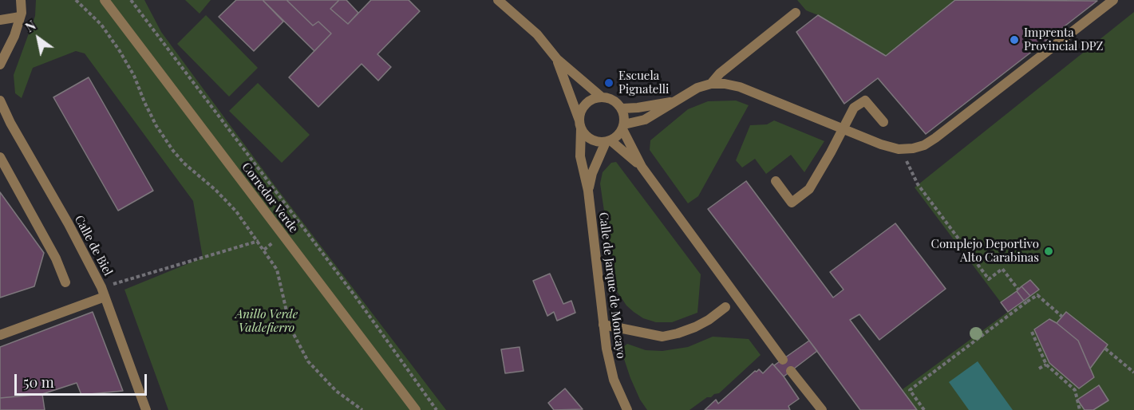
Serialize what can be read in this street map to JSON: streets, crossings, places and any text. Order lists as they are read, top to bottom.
{
  "streets": {
    "street": ["Corredor Verde", "Calle de Biel", "Calle de Jarque de Moncayo"]
  },
  "parks": ["Anillo Verde Valdefierro"],
  "places": ["Imprenta Provincial DPZ", "Escuela Pignatelli", "Complejo Deportivo Alto Carabinas"],
  "scale_bar": "50 m",
  "north": "top left"
}
